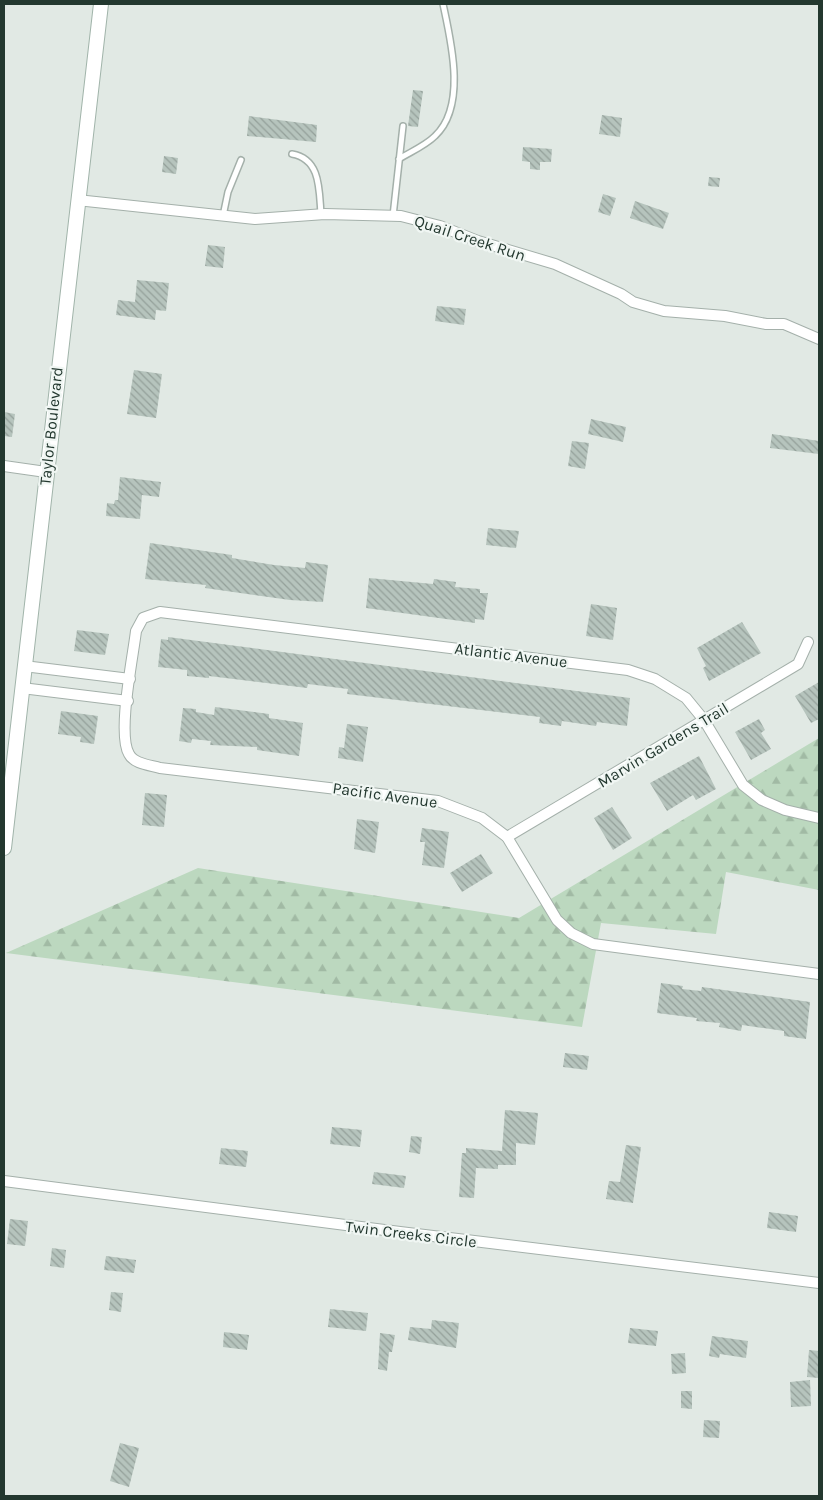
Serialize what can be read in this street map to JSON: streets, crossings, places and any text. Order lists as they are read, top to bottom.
{
  "streets": {
    "street": [
      "Quail Creek Run",
      "Taylor Boulevard",
      "Atlantic Avenue",
      "Marvin Gardens Trail",
      "Pacific Avenue",
      "Twin Creeks Circle"
    ]
  },
  "crossings": [
    ["Quail Creek Run", "Taylor Boulevard"],
    ["Atlantic Avenue", "Marvin Gardens Trail"],
    ["Marvin Gardens Trail", "Pacific Avenue"]
  ]
}
